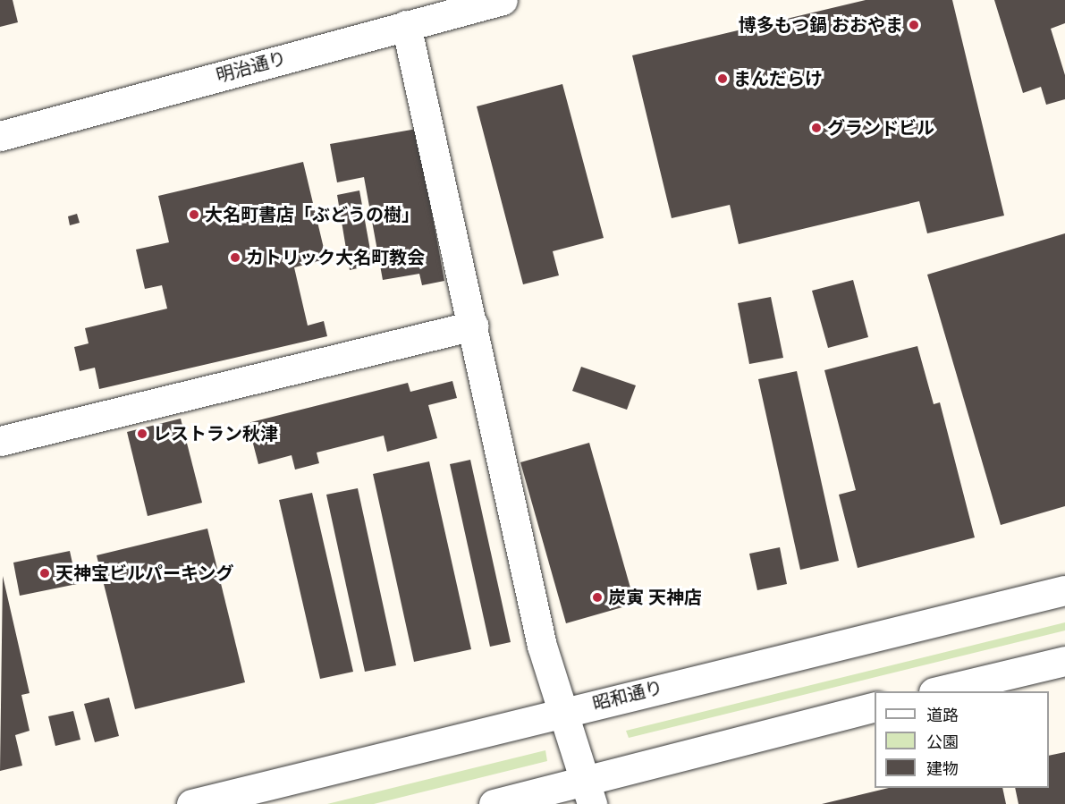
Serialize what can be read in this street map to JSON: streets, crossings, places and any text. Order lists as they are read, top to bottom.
{
  "streets": {
    "street": ["明治通り", "昭和通り"]
  },
  "places": [
    "博多もつ鍋 おおやま",
    "まんだらけ",
    "グランドビル",
    "大名町書店「ぶどうの樹」",
    "カトリック大名町教会",
    "レストラン秋津",
    "天神宝ビルパーキング",
    "炭寅 天神店"
  ],
  "legend": ["道路", "公園", "建物"]
}
